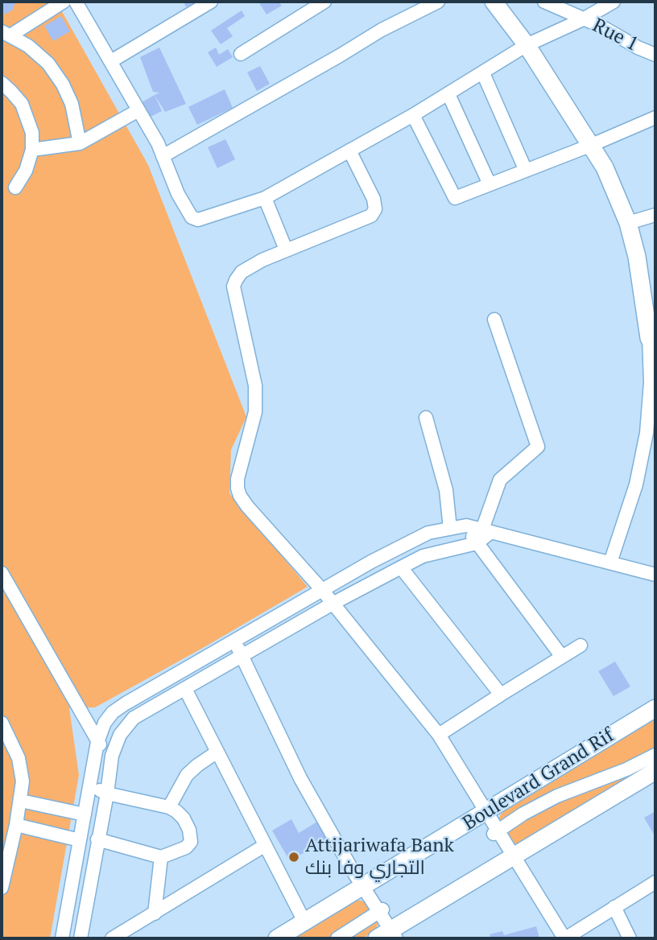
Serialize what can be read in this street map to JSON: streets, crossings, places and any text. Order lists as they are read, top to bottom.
{
  "streets": {
    "street": ["Rue 1", "Boulevard Grand Rif"]
  },
  "places": ["Attijariwafa Bank التجاري وفا بنك"]
}
